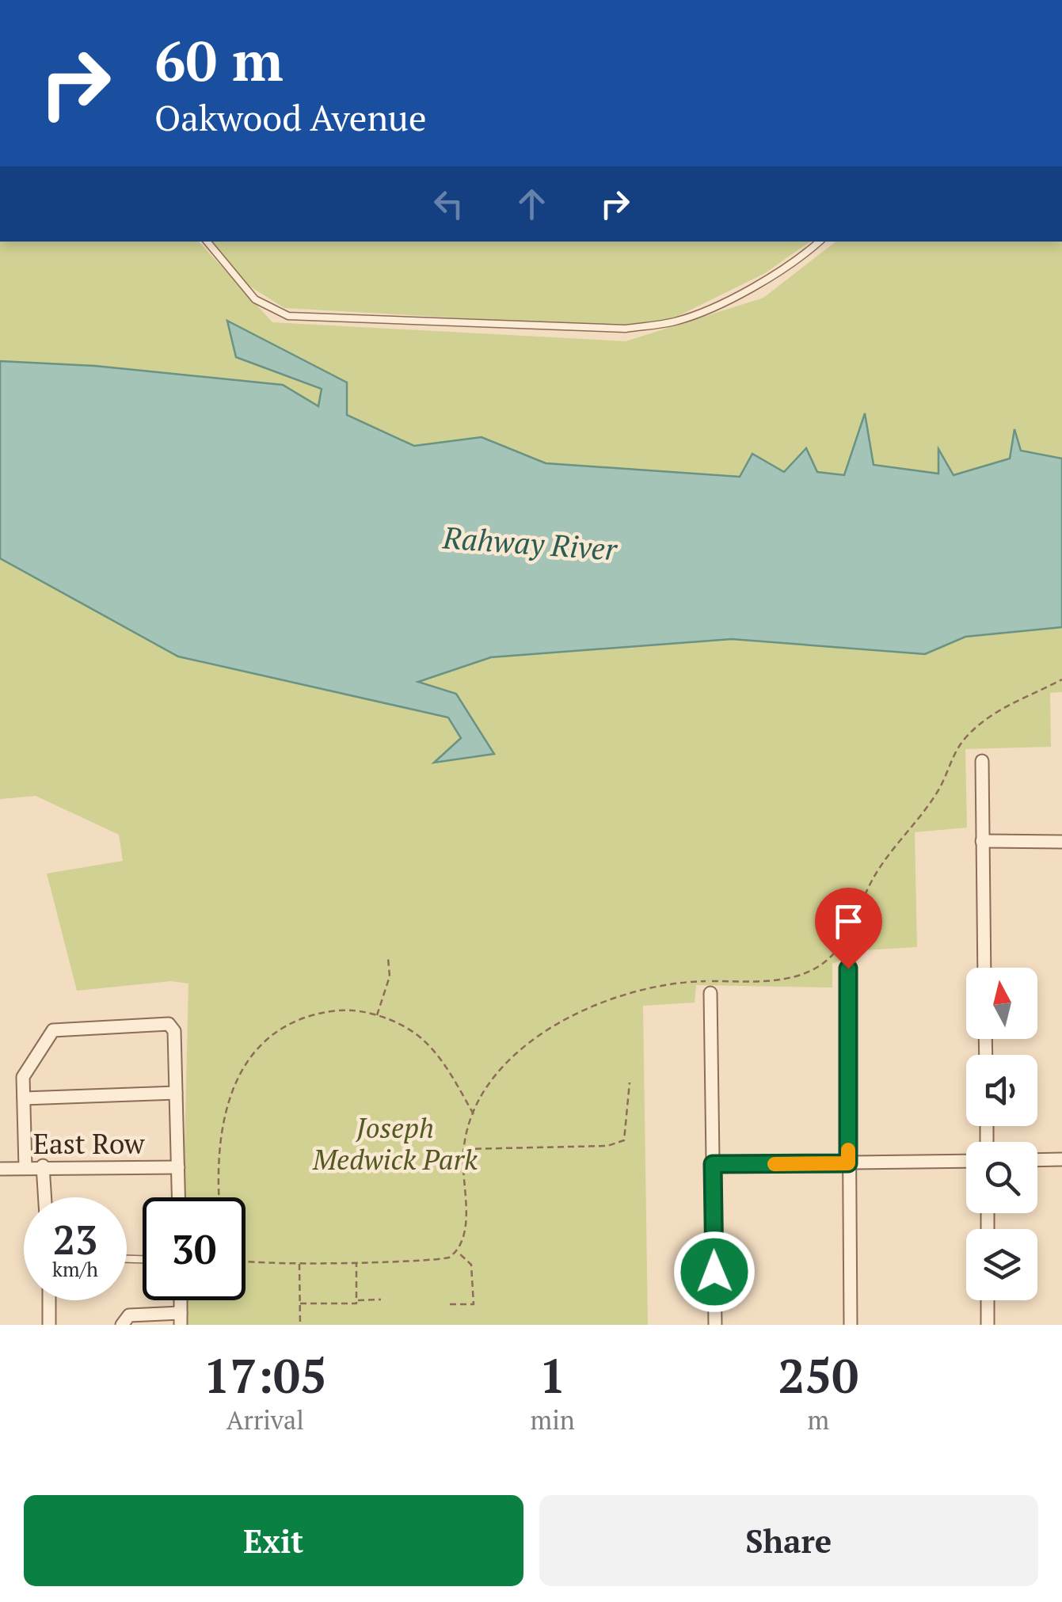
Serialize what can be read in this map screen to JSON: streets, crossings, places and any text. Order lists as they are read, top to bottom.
{
  "streets": {
    "street": ["East Row"]
  },
  "water": ["Rahway River"],
  "parks": ["Joseph Medwick Park"],
  "north": "top",
  "page": {
    "turn": ["60 m", "Oakwood Avenue"],
    "speed": "23 km/h",
    "limit": "30",
    "eta": [
      "17:05",
      "Arrival",
      "1",
      "min",
      "250",
      "m"
    ],
    "buttons": ["Exit", "Share"]
  }
}
